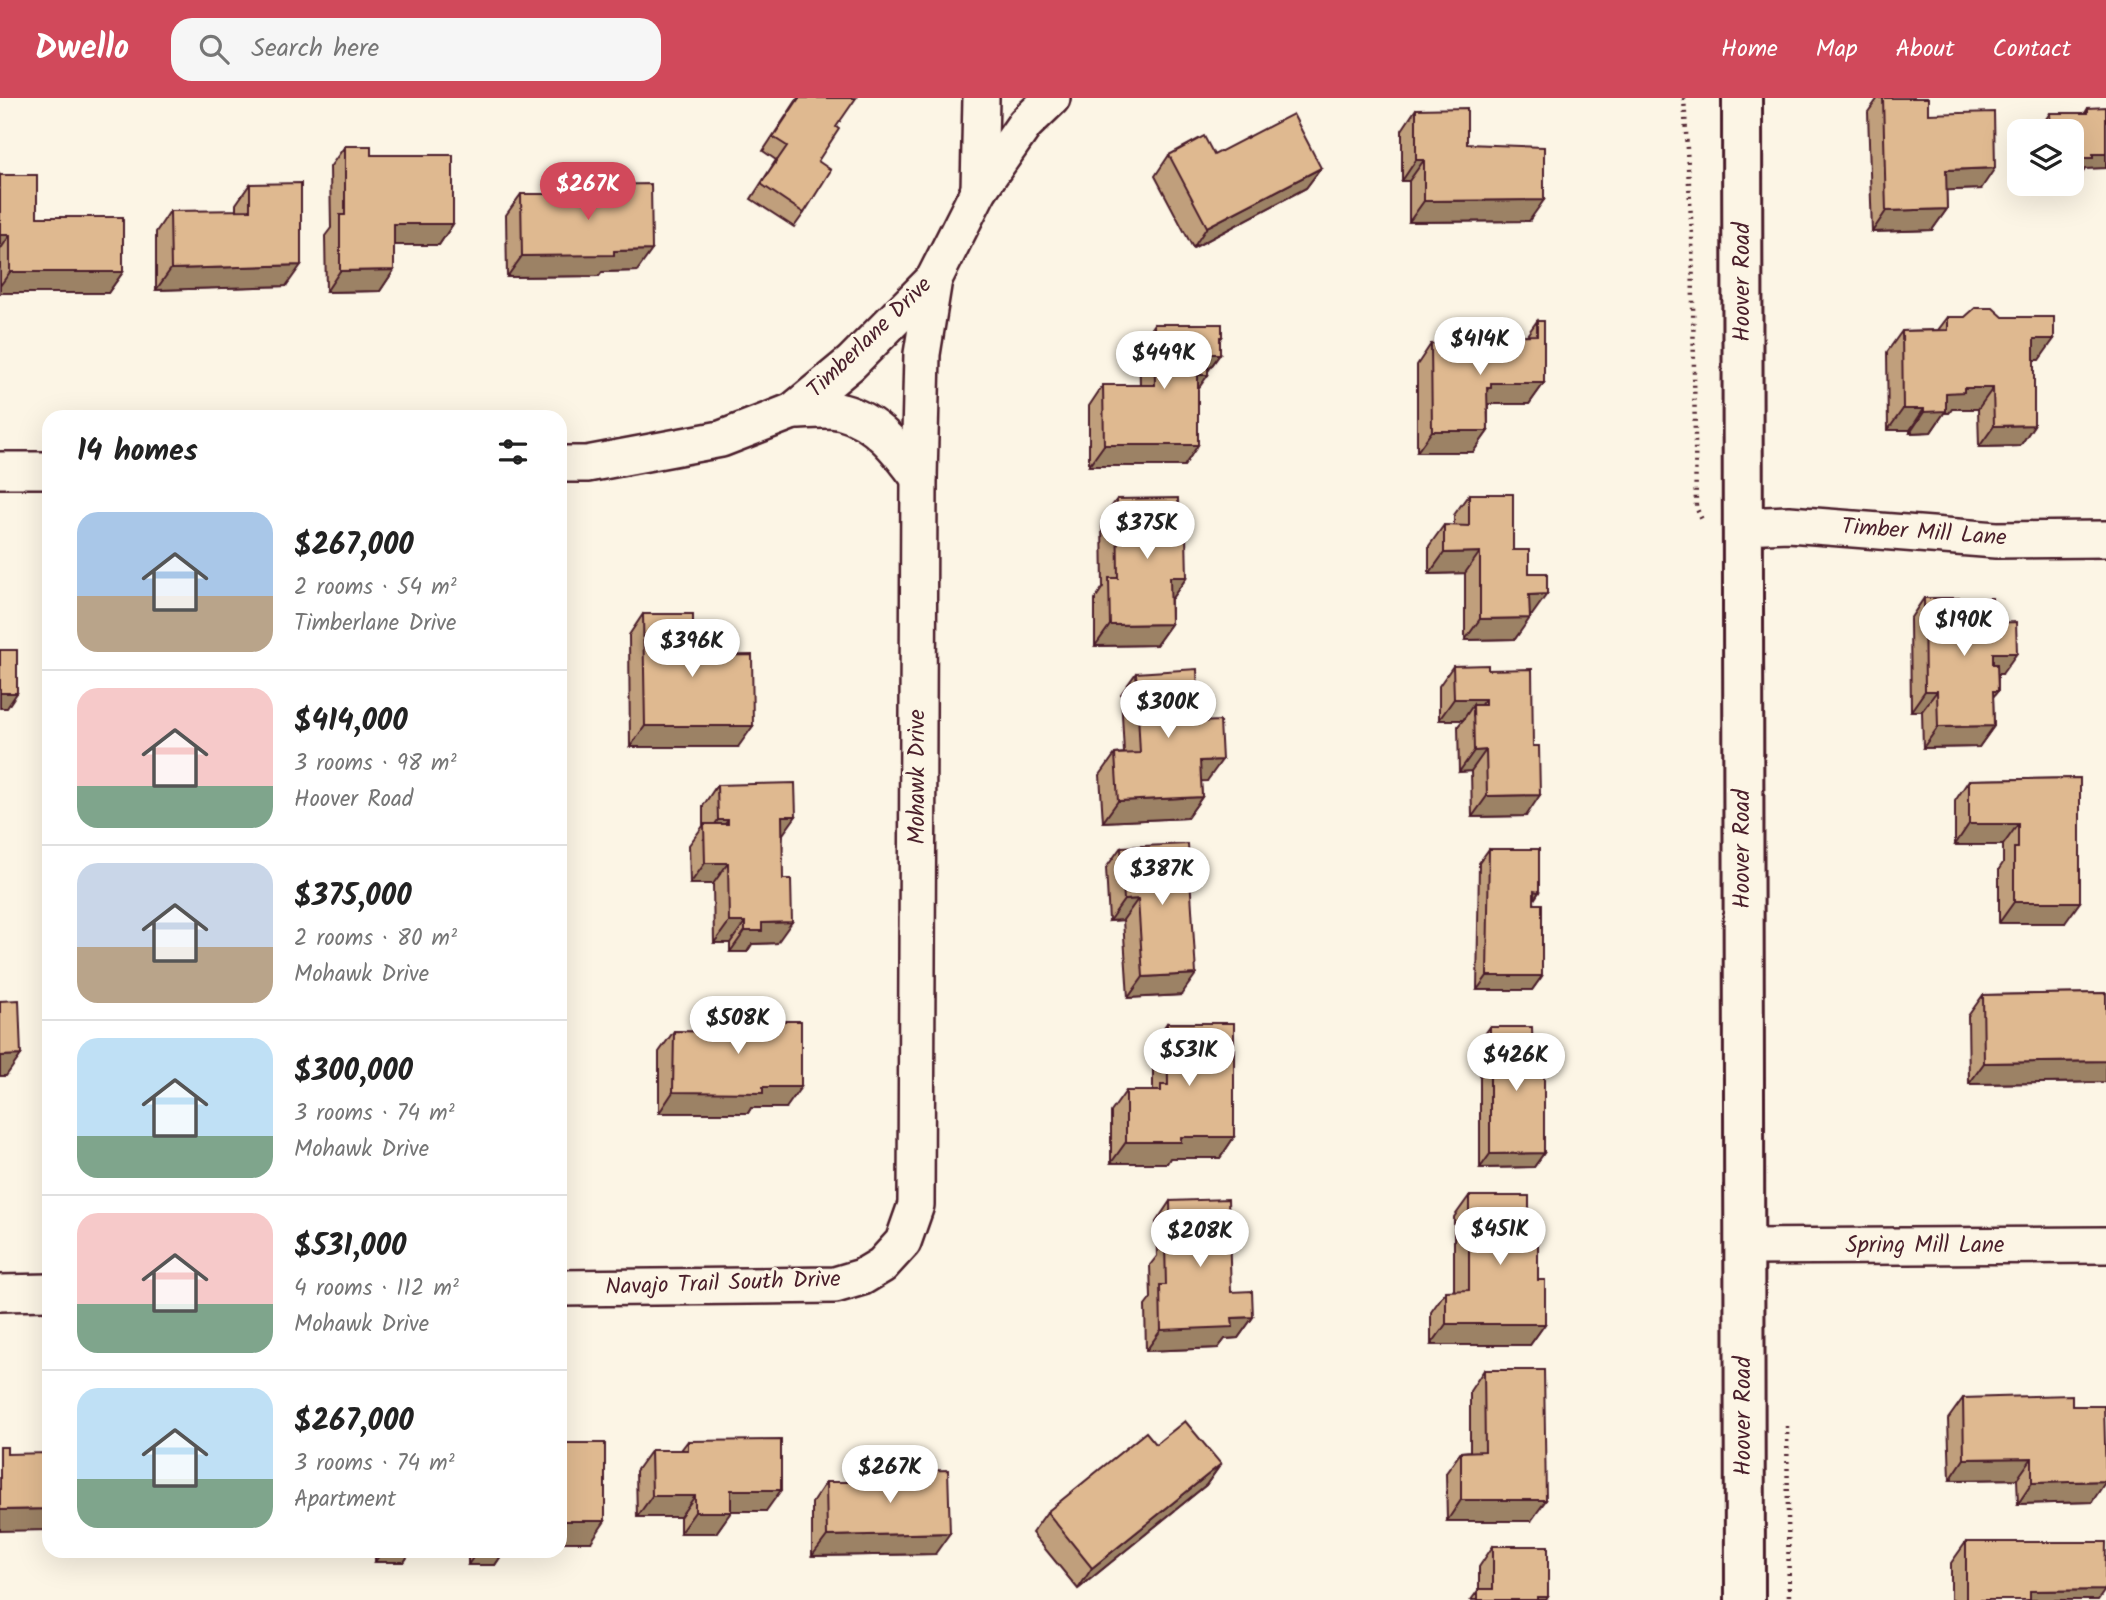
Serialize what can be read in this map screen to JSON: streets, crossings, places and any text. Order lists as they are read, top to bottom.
{
  "streets": {
    "street": [
      "Hoover Road",
      "Timberlane Drive",
      "Timber Mill Lane",
      "Mohawk Drive",
      "Spring Mill Lane",
      "Navajo Trail South Drive"
    ]
  },
  "crossings": [
    ["Hoover Road", "Timber Mill Lane"],
    ["Hoover Road", "Spring Mill Lane"],
    ["Timberlane Drive", "Mohawk Drive"],
    ["Mohawk Drive", "Navajo Trail South Drive"]
  ],
  "page": {
    "header": "Dwello",
    "search": "Search here",
    "nav": [
      "Home",
      "Map",
      "About",
      "Contact"
    ],
    "price": [
      "$267K",
      "$414K",
      "$449K",
      "$375K",
      "$190K",
      "$396K",
      "$300K",
      "$387K",
      "$508K",
      "$531K",
      "$426K",
      "$451K",
      "$208K",
      "$267K"
    ],
    "heading": "14 homes",
    "list": [
      {
        "name": "$267,000",
        "note": "2 rooms · 54 m² · Timberlane Drive"
      },
      {
        "name": "$414,000",
        "note": "3 rooms · 98 m² · Hoover Road"
      },
      {
        "name": "$375,000",
        "note": "2 rooms · 80 m² · Mohawk Drive"
      },
      {
        "name": "$300,000",
        "note": "3 rooms · 74 m² · Mohawk Drive"
      },
      {
        "name": "$531,000",
        "note": "4 rooms · 112 m² · Mohawk Drive"
      },
      {
        "name": "$267,000",
        "note": "3 rooms · 74 m² · Apartment"
      }
    ]
  }
}
